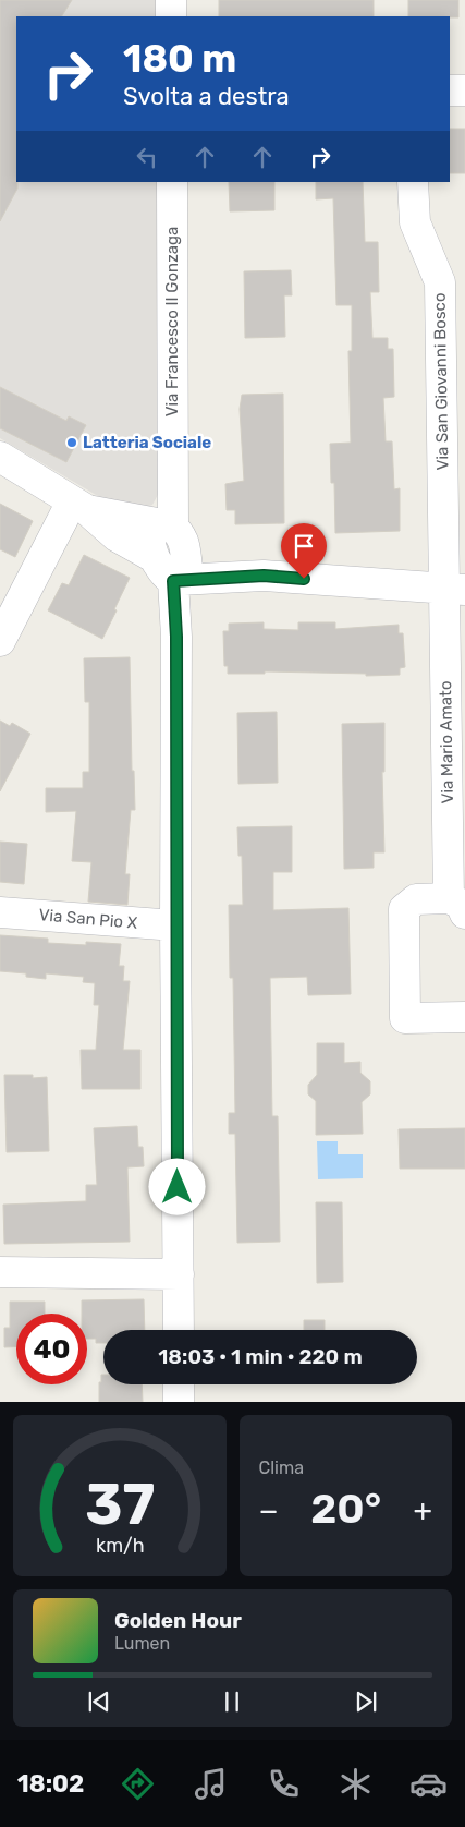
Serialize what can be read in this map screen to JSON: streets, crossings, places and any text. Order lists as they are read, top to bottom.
{
  "streets": {
    "street": [
      "Via Francesco II Gonzaga",
      "Via San Giovanni Bosco",
      "Via Mario Amato",
      "Via San Pio X"
    ]
  },
  "crossings": [
    ["Via San Giovanni Bosco", "Via Mario Amato"]
  ],
  "places": ["Latteria Sociale"],
  "page": {
    "turn": ["180 m", "Svolta a destra"],
    "limit": "40",
    "trip": "18:03 · 1 min · 220 m",
    "tile": "Clima",
    "heat": ["−", "20°", "+"],
    "song": ["Golden Hour", "Lumen"],
    "tabs": "18:02",
    "gauge": ["37", "km/h"]
  }
}
